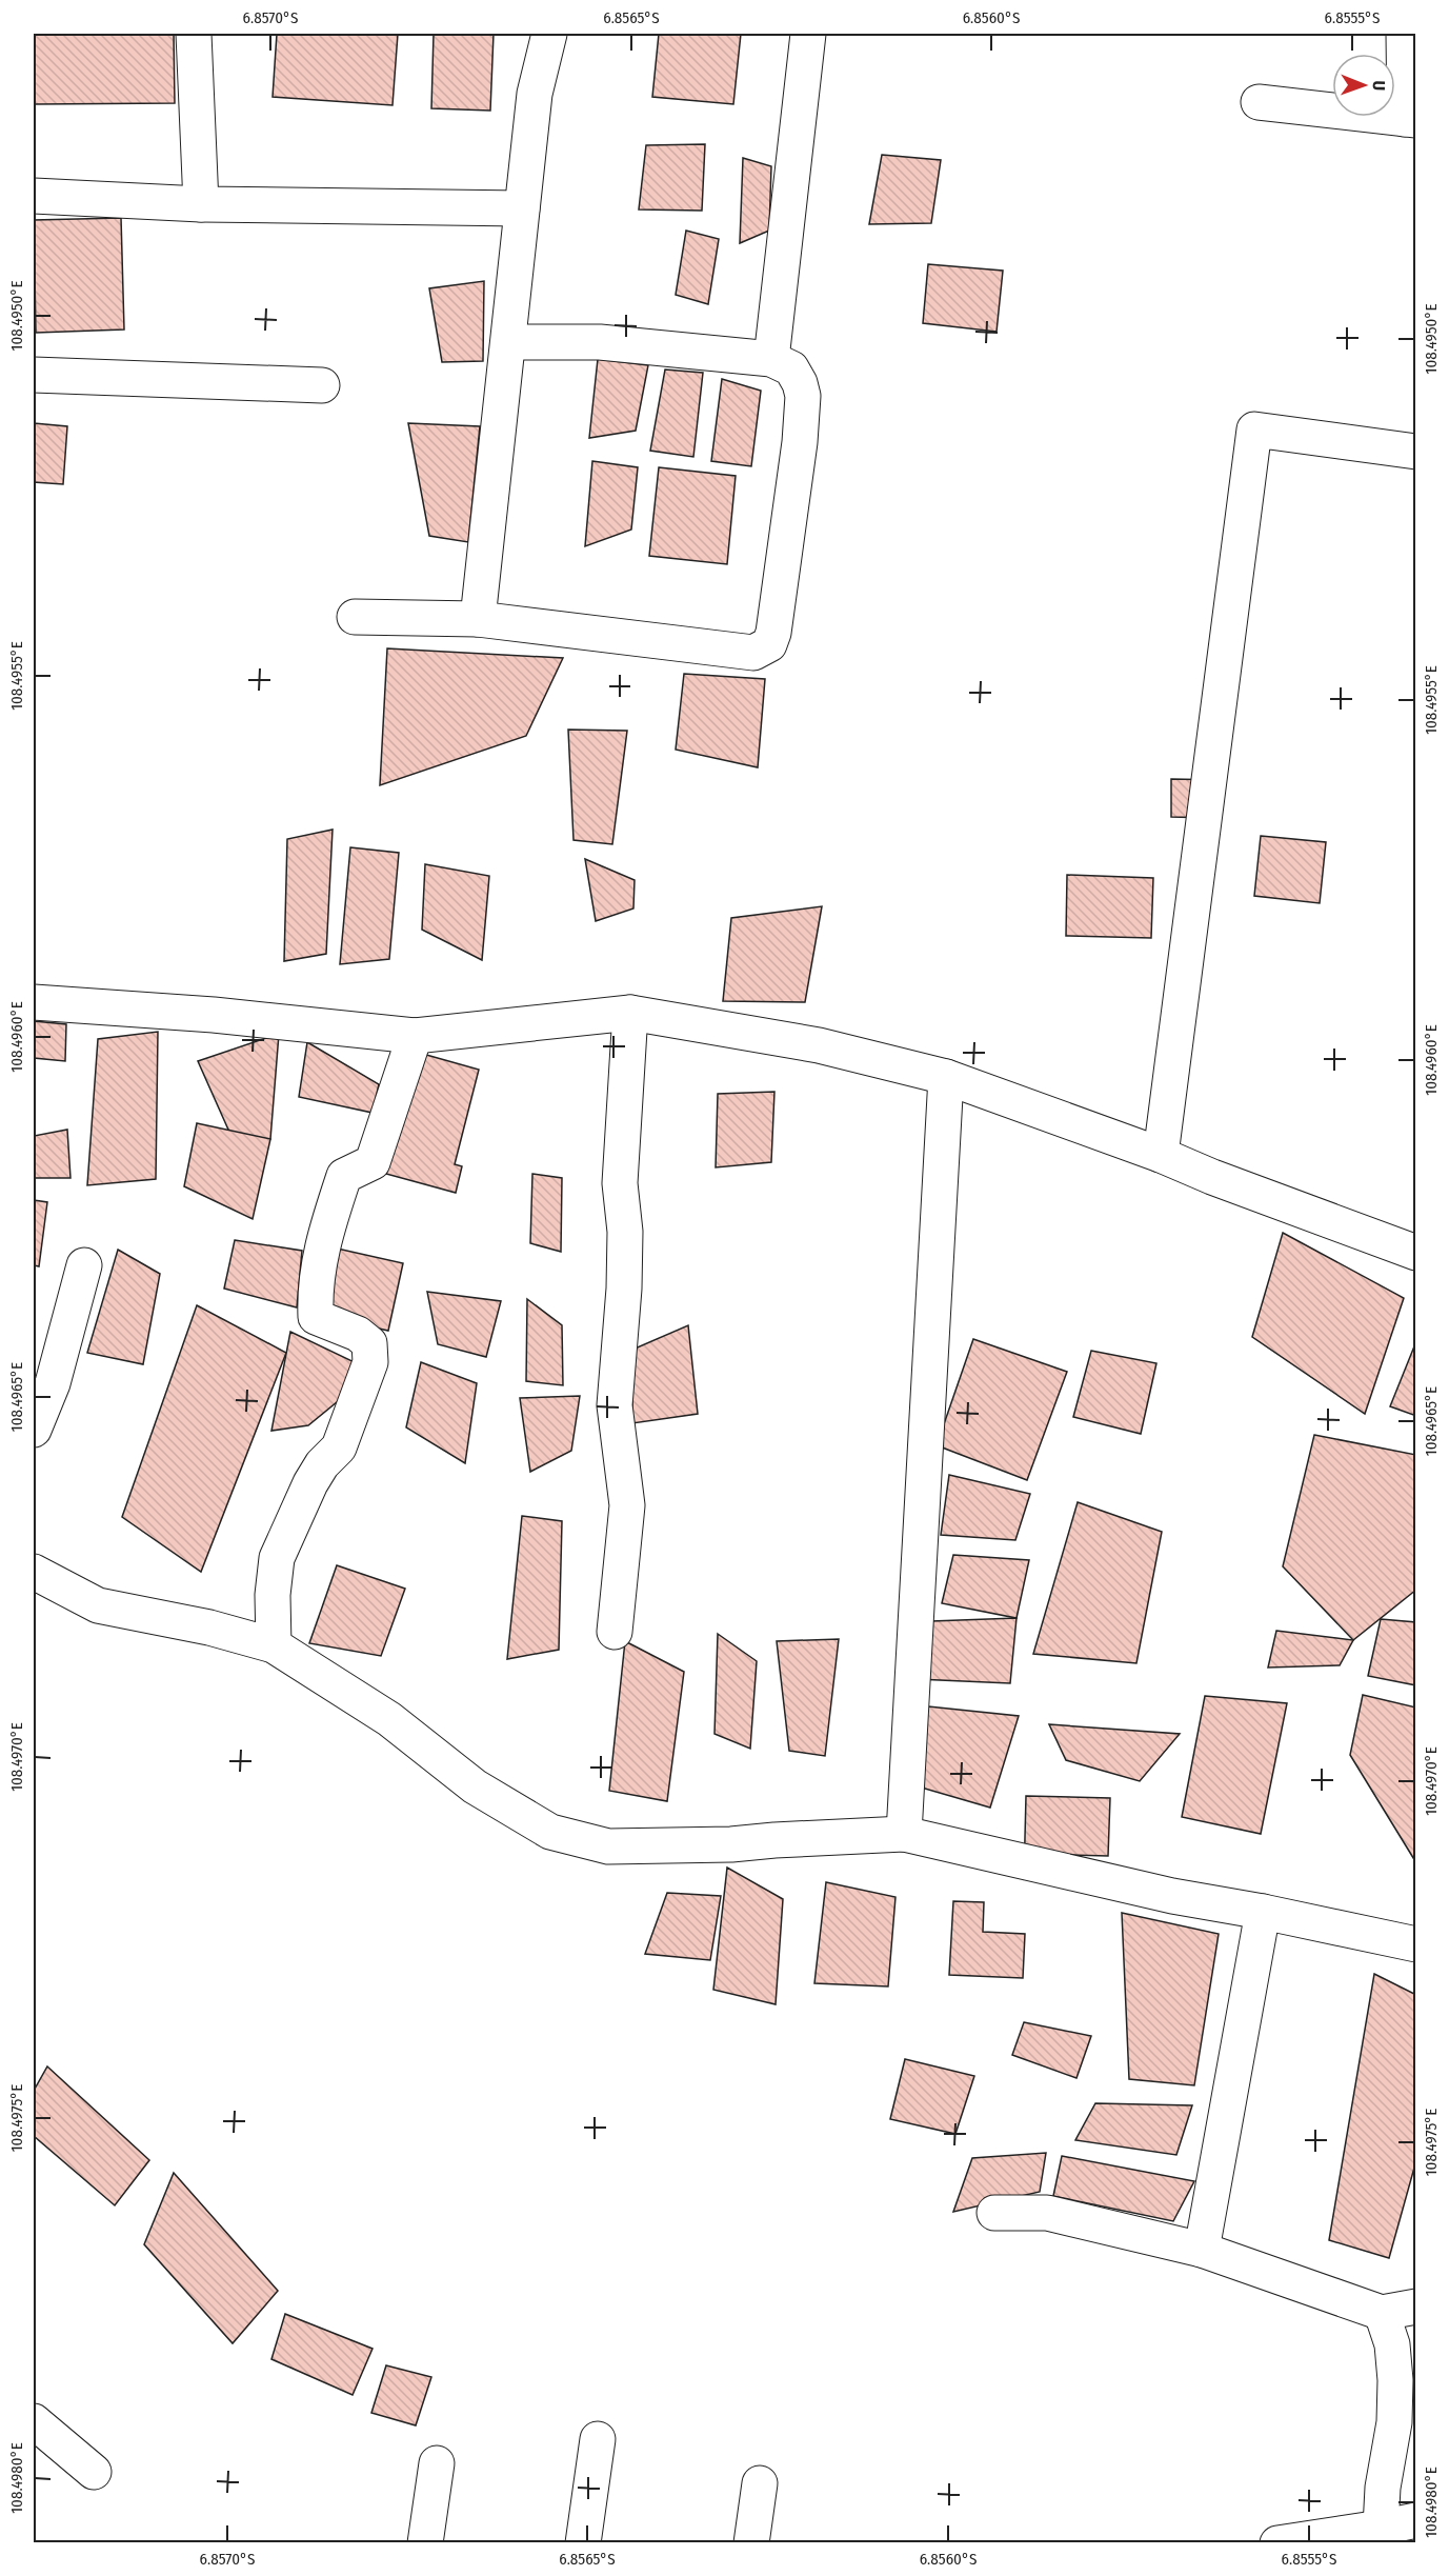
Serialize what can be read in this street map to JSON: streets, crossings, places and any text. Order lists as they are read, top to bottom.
{
  "north": "right",
  "coordinates": [
    "6.8570°S",
    "6.8565°S",
    "6.8560°S",
    "6.8555°S",
    "108.4950°E",
    "108.4955°E",
    "108.4960°E",
    "108.4965°E",
    "108.4970°E",
    "108.4975°E",
    "108.4980°E"
  ]
}
